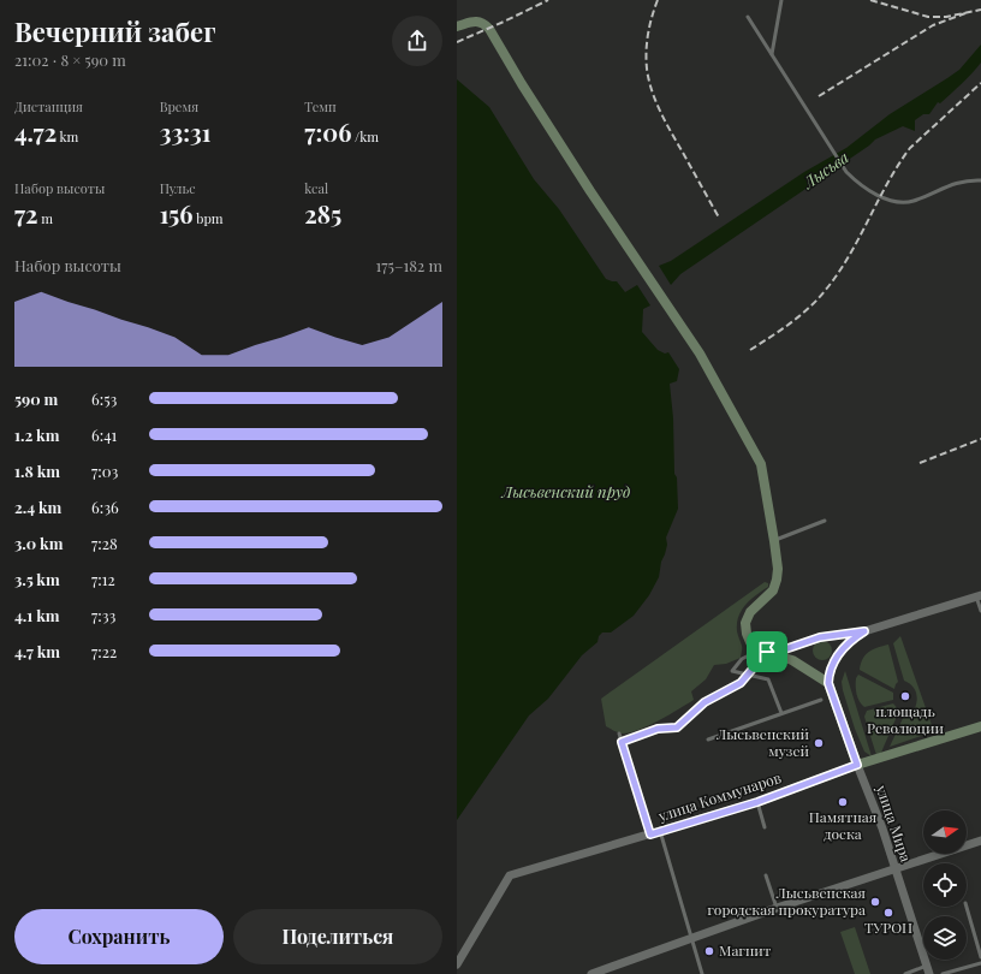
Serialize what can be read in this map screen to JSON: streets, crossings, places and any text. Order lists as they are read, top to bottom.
{
  "streets": {
    "main road": ["улица Коммунаров", "улица Мира"]
  },
  "crossings": [
    ["улица Коммунаров", "улица Мира"]
  ],
  "water": ["Лысьва", "Лысьвенский пруд"],
  "places": [
    "площадь Революции",
    "Лысьвенский музей",
    "Памятная доска",
    "Лысьвенская городская прокуратура",
    "ТУРОН",
    "Магнит"
  ],
  "north": "right",
  "page": {
    "heading": ["Вечерний забег", "21:02 · 8 × 590 m"],
    "stats": [
      ["Дистанция", "4.72 km"],
      ["Время", "33:31"],
      ["Темп", "7:06 /km"],
      ["Набор высоты", "72 m"],
      ["Пульс", "156 bpm"],
      ["kcal", "285"]
    ],
    "chart": ["Набор высоты", "175–182 m"],
    "list": [
      {
        "name": "590 m",
        "note": "6:53"
      },
      {
        "name": "1.2 km",
        "note": "6:41"
      },
      {
        "name": "1.8 km",
        "note": "7:03"
      },
      {
        "name": "2.4 km",
        "note": "6:36"
      },
      {
        "name": "3.0 km",
        "note": "7:28"
      },
      {
        "name": "3.5 km",
        "note": "7:12"
      },
      {
        "name": "4.1 km",
        "note": "7:33"
      },
      {
        "name": "4.7 km",
        "note": "7:22"
      }
    ],
    "buttons": ["Сохранить", "Поделиться"]
  }
}
